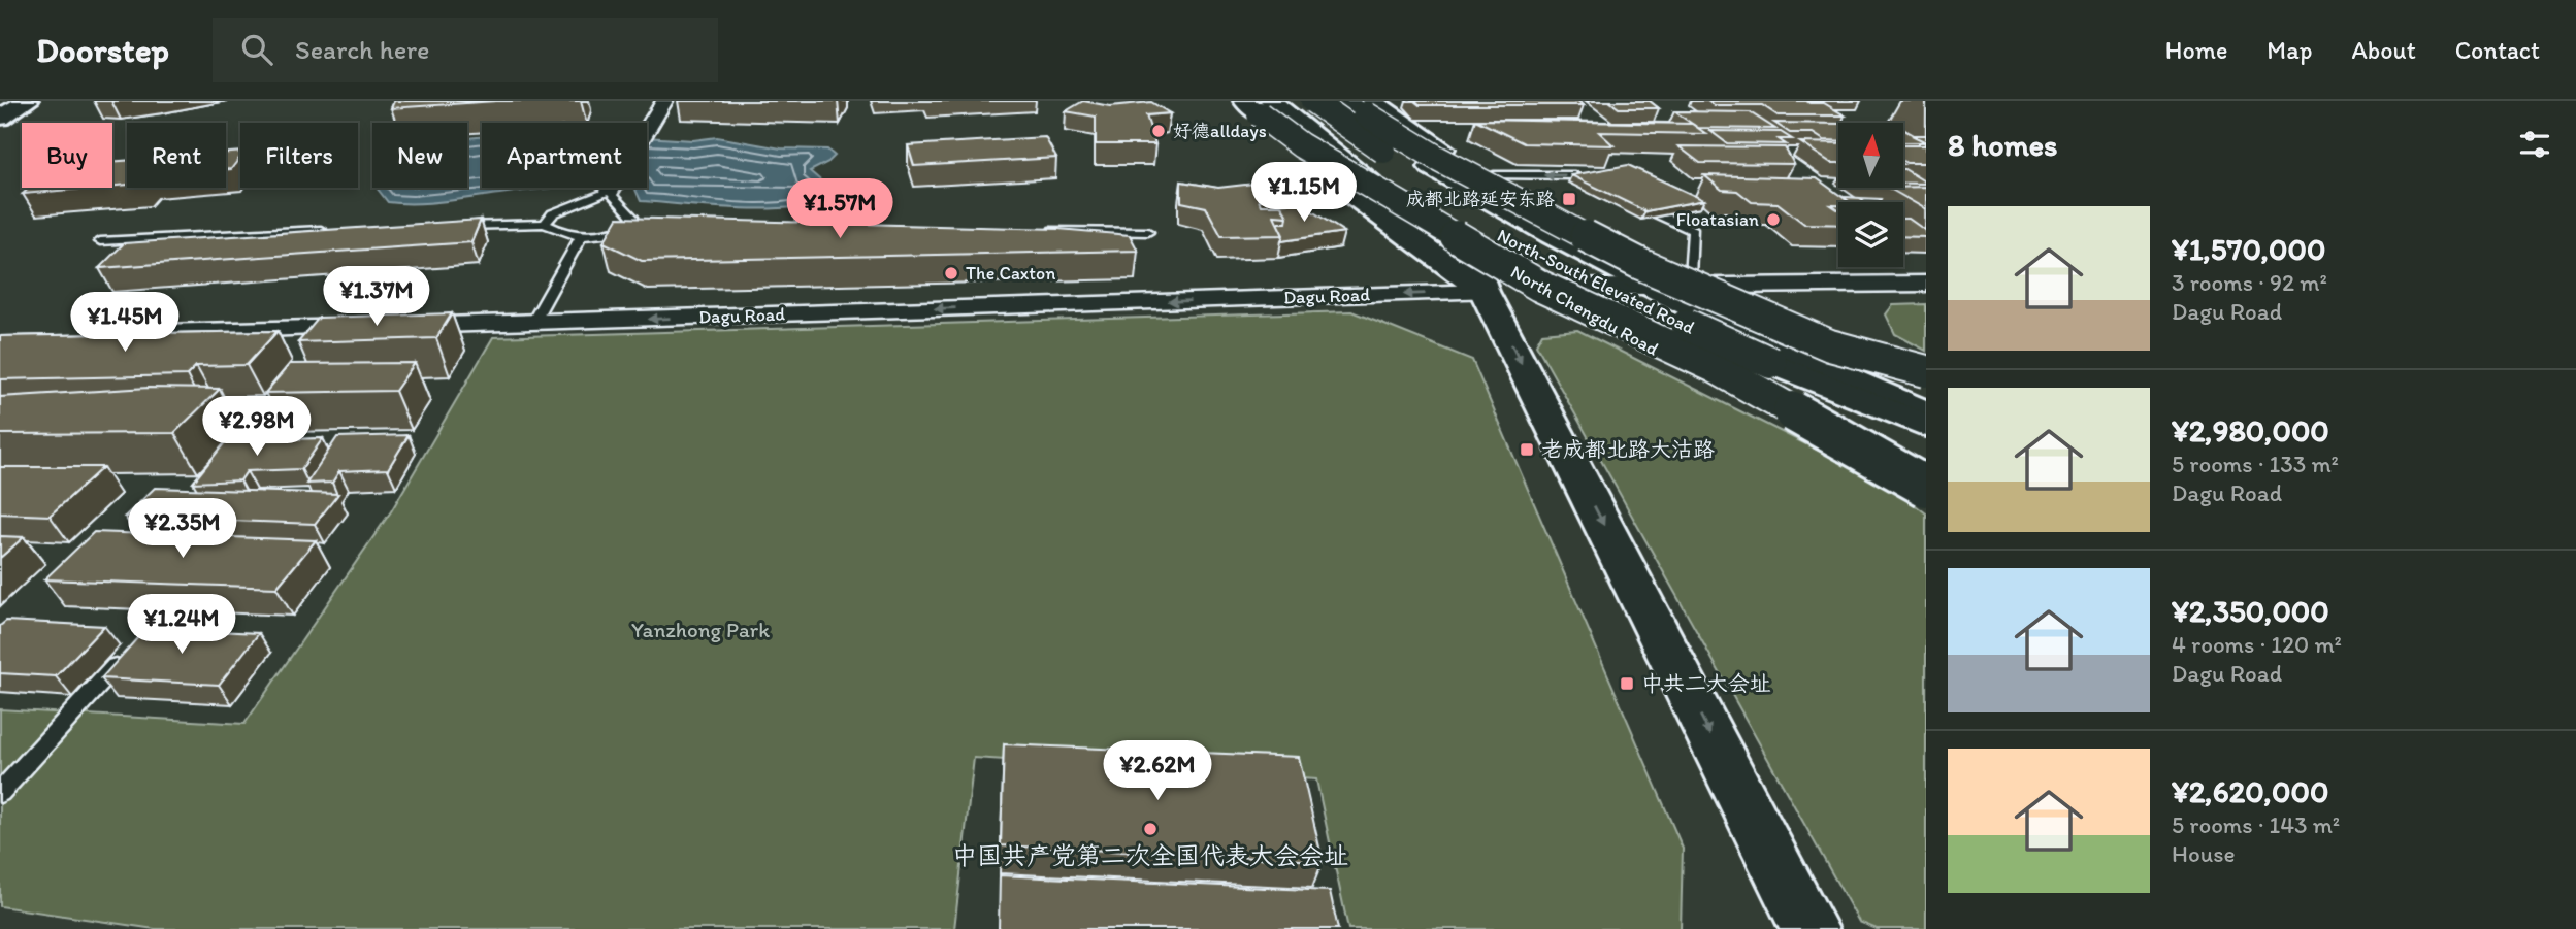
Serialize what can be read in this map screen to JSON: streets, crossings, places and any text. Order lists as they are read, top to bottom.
{
  "streets": {
    "main road": ["North-South Elevated Road", "North Chengdu Road"],
    "street": ["Dagu Road"]
  },
  "one_way": ["Dagu Road"],
  "parks": ["Yanzhong Park"],
  "places": {
    "other": [
      "好德alldays",
      "Floatasian",
      "The Caxton",
      "中国共产党第二次全国代表大会会址"
    ],
    "transit": ["成都北路延安东路", "老成都北路大沽路", "中共二大会址"]
  },
  "north": "top",
  "page": {
    "header": "Doorstep",
    "search": "Search here",
    "nav": [
      "Home",
      "Map",
      "About",
      "Contact"
    ],
    "heading": "8 homes",
    "chip": [
      "Buy",
      "Rent",
      "Filters",
      "New",
      "Apartment"
    ],
    "price": [
      "¥1.15M",
      "¥1.57M",
      "¥1.37M",
      "¥1.45M",
      "¥2.98M",
      "¥2.35M",
      "¥1.24M",
      "¥2.62M"
    ],
    "list": [
      {
        "name": "¥1,570,000",
        "note": "3 rooms · 92 m² · Dagu Road"
      },
      {
        "name": "¥2,980,000",
        "note": "5 rooms · 133 m² · Dagu Road"
      },
      {
        "name": "¥2,350,000",
        "note": "4 rooms · 120 m² · Dagu Road"
      },
      {
        "name": "¥2,620,000",
        "note": "5 rooms · 143 m² · House"
      }
    ]
  }
}
